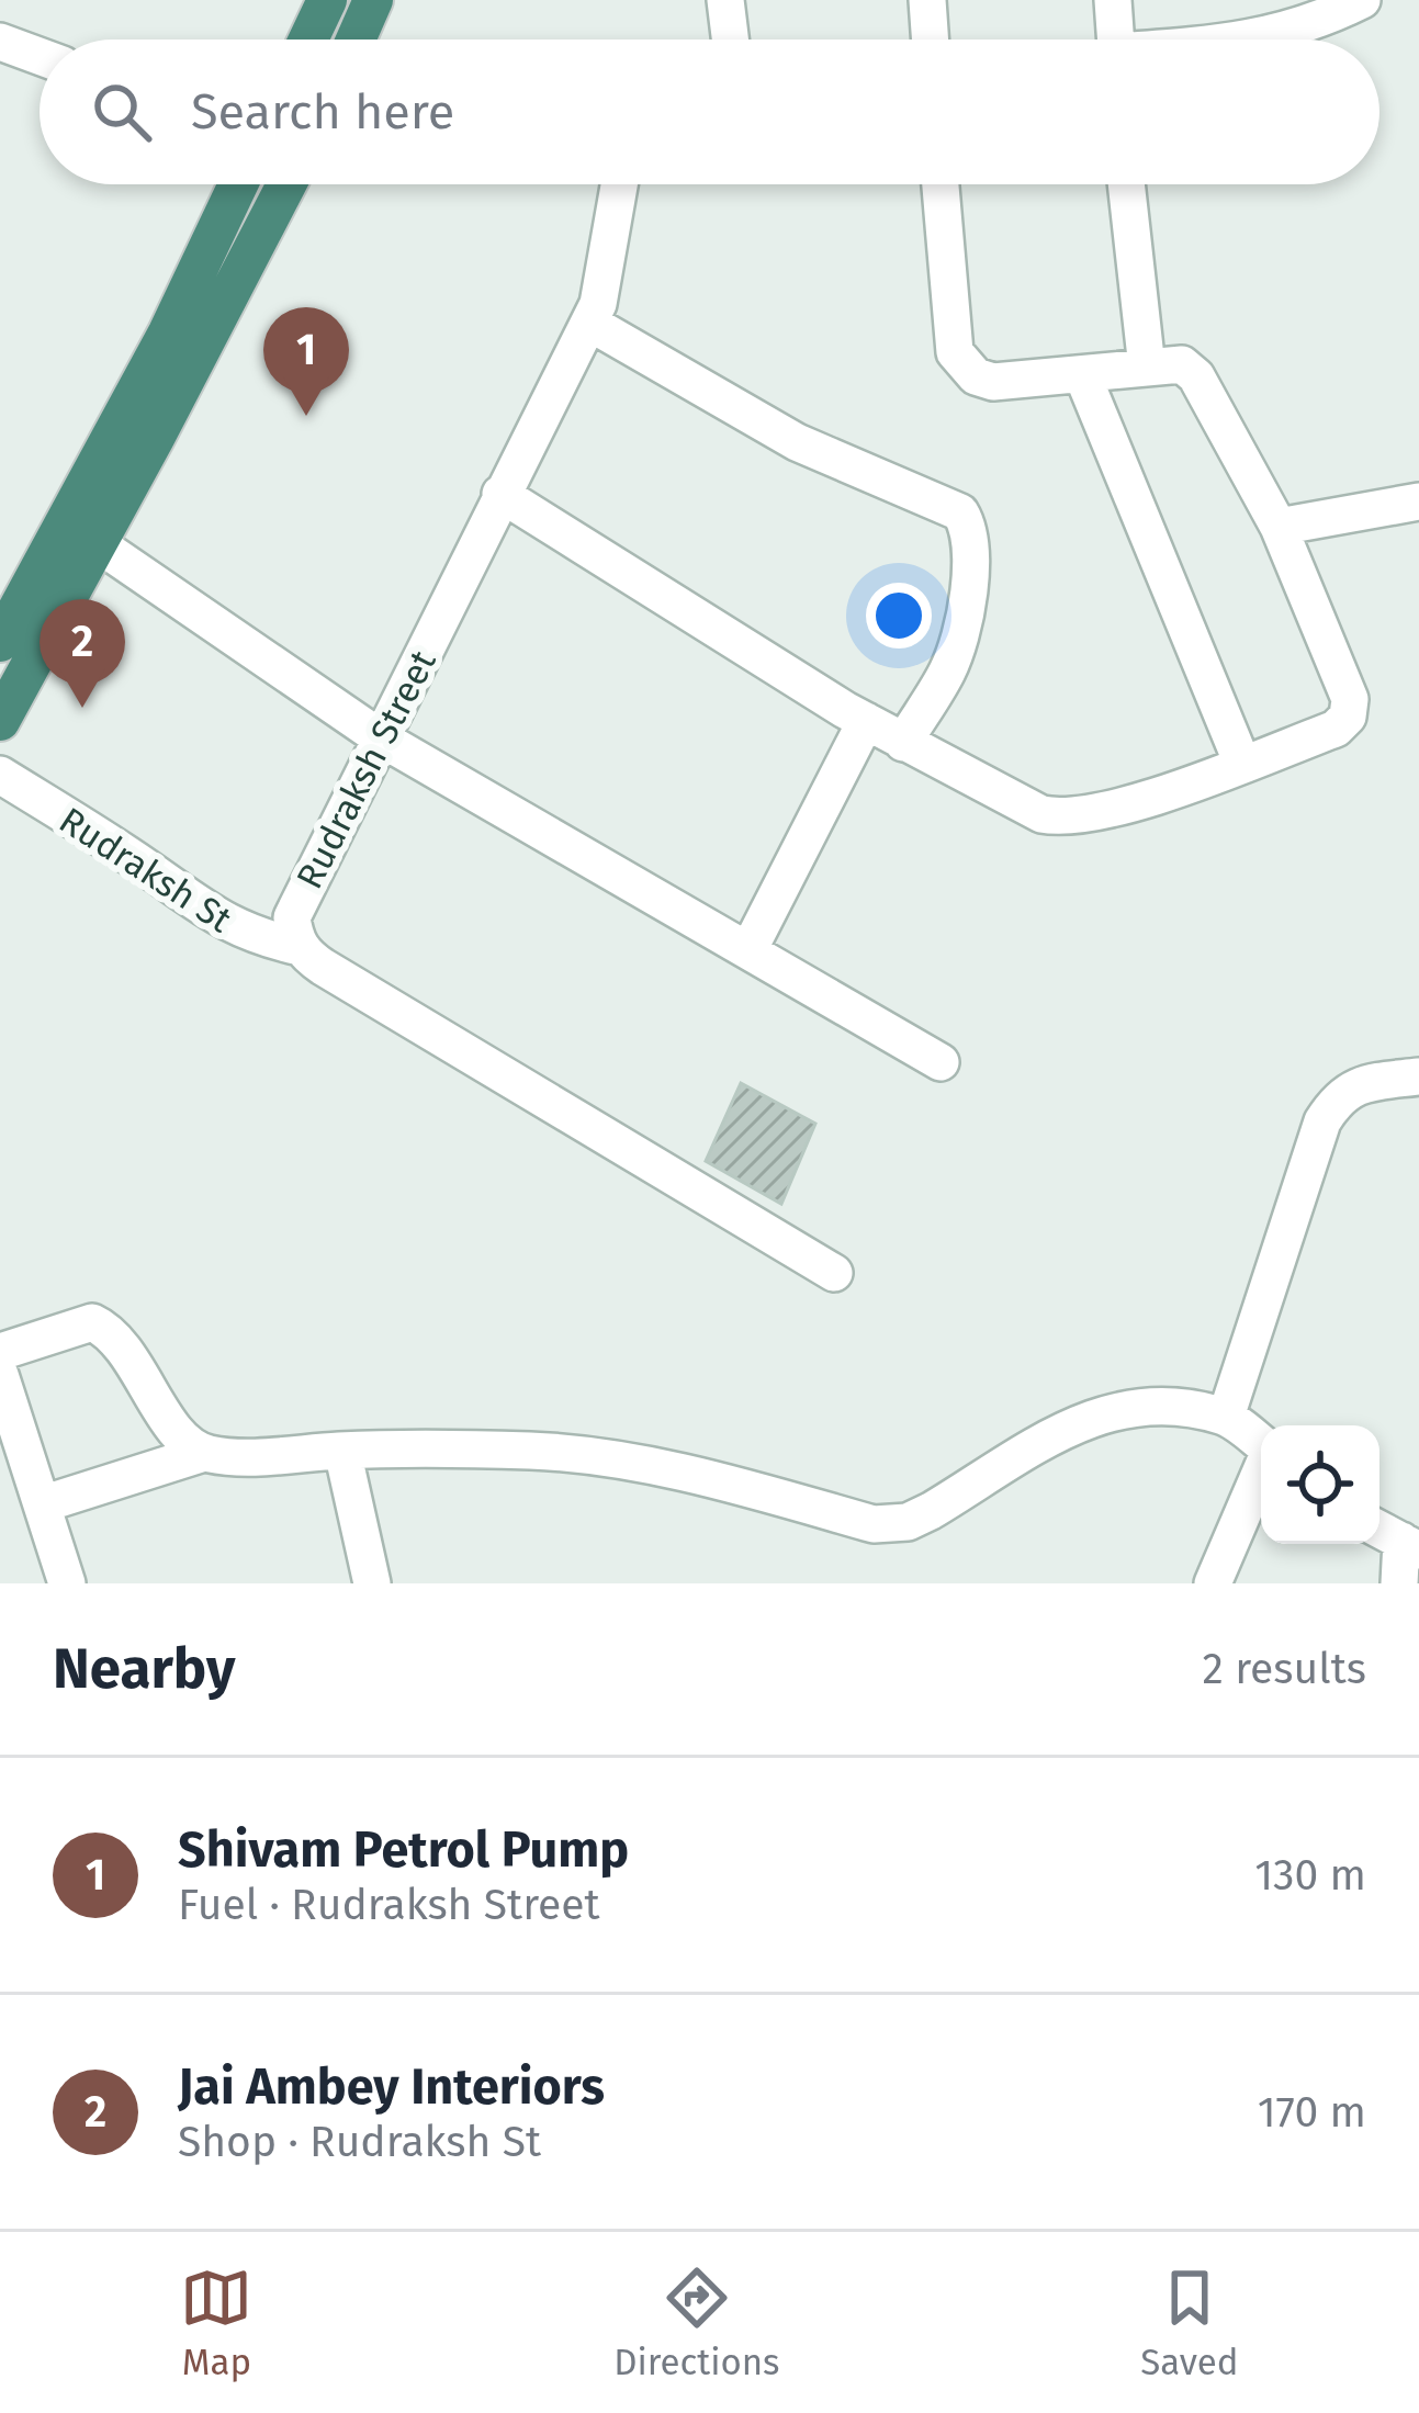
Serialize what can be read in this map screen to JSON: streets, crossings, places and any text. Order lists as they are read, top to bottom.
{
  "streets": {
    "street": ["Rudraksh Street", "Rudraksh St"]
  },
  "crossings": [
    ["Rudraksh Street", "Rudraksh St"]
  ],
  "page": {
    "search": "Search here",
    "pins": ["1", "2"],
    "heading": ["Nearby", "2 results"],
    "list": [
      {
        "mark": "1",
        "name": "Shivam Petrol Pump",
        "note": "Fuel · Rudraksh Street",
        "value": "130 m"
      },
      {
        "mark": "2",
        "name": "Jai Ambey Interiors",
        "note": "Shop · Rudraksh St",
        "value": "170 m"
      }
    ],
    "nav": ["Map", "Directions", "Saved"]
  }
}
